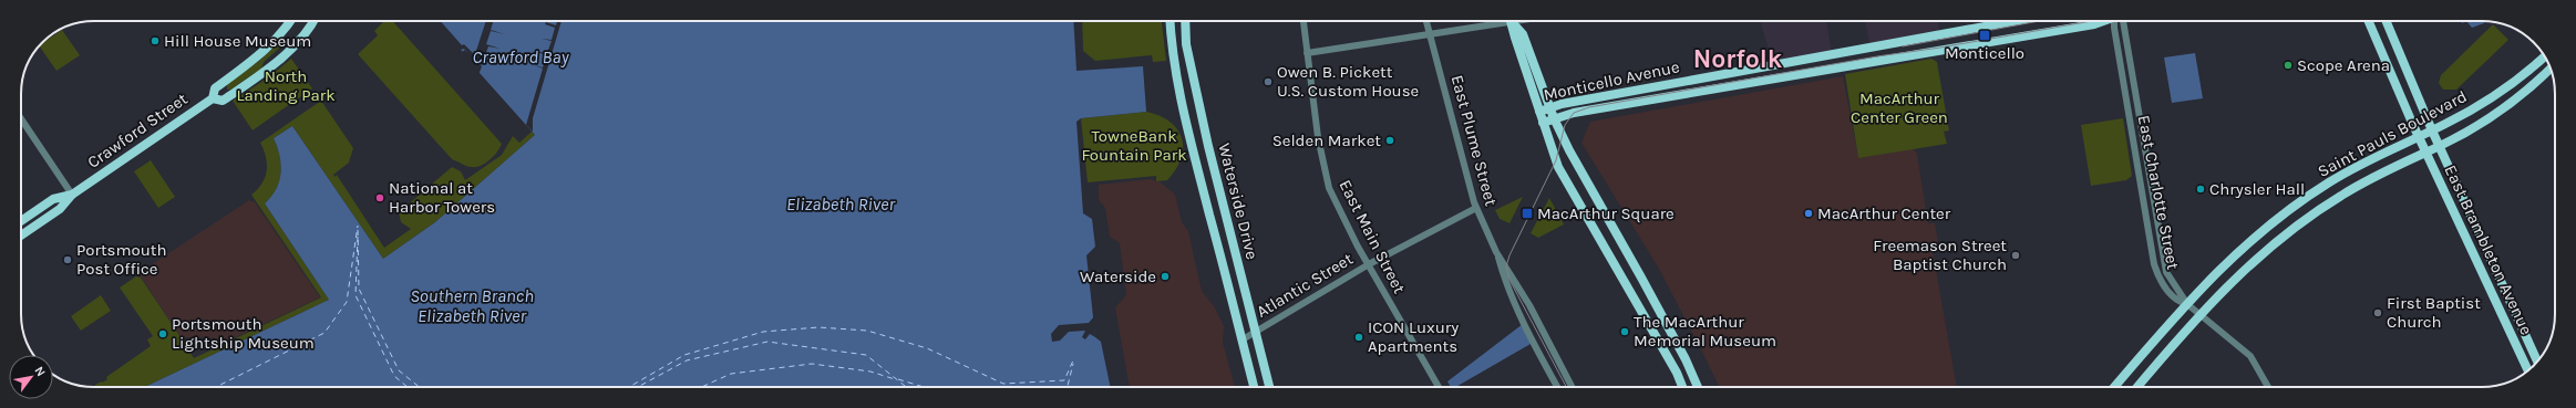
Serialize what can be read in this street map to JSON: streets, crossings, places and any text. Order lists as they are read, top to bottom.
{
  "streets": {
    "main road": [
      "Monticello Avenue",
      "Crawford Street",
      "Saint Pauls Boulevard",
      "Waterside Drive",
      "East Brambleton Avenue"
    ],
    "street": [
      "East Plume Street",
      "East Charlotte Street",
      "East Main Street",
      "Atlantic Street"
    ]
  },
  "crossings": [
    ["Saint Pauls Boulevard", "East Charlotte Street"],
    ["Saint Pauls Boulevard", "East Brambleton Avenue"],
    ["East Plume Street", "Atlantic Street"],
    ["Waterside Drive", "Atlantic Street"],
    ["East Main Street", "Atlantic Street"]
  ],
  "districts": ["Norfolk"],
  "water": ["Crawford Bay", "Elizabeth River", "Southern Branch Elizabeth River"],
  "parks": ["North Landing Park", "MacArthur Center Green", "TowneBank Fountain Park"],
  "places": {
    "transit": ["Monticello", "MacArthur Square"],
    "other": [
      "Hill House Museum",
      "Scope Arena",
      "Owen B. Pickett U.S. Custom House",
      "Selden Market",
      "Chrysler Hall",
      "National at Harbor Towers",
      "MacArthur Center",
      "Freemason Street Baptist Church",
      "Portsmouth Post Office",
      "Waterside",
      "First Baptist Church",
      "The MacArthur Memorial Museum",
      "Portsmouth Lightship Museum",
      "ICON Luxury Apartments"
    ]
  },
  "north": "top right"
}
